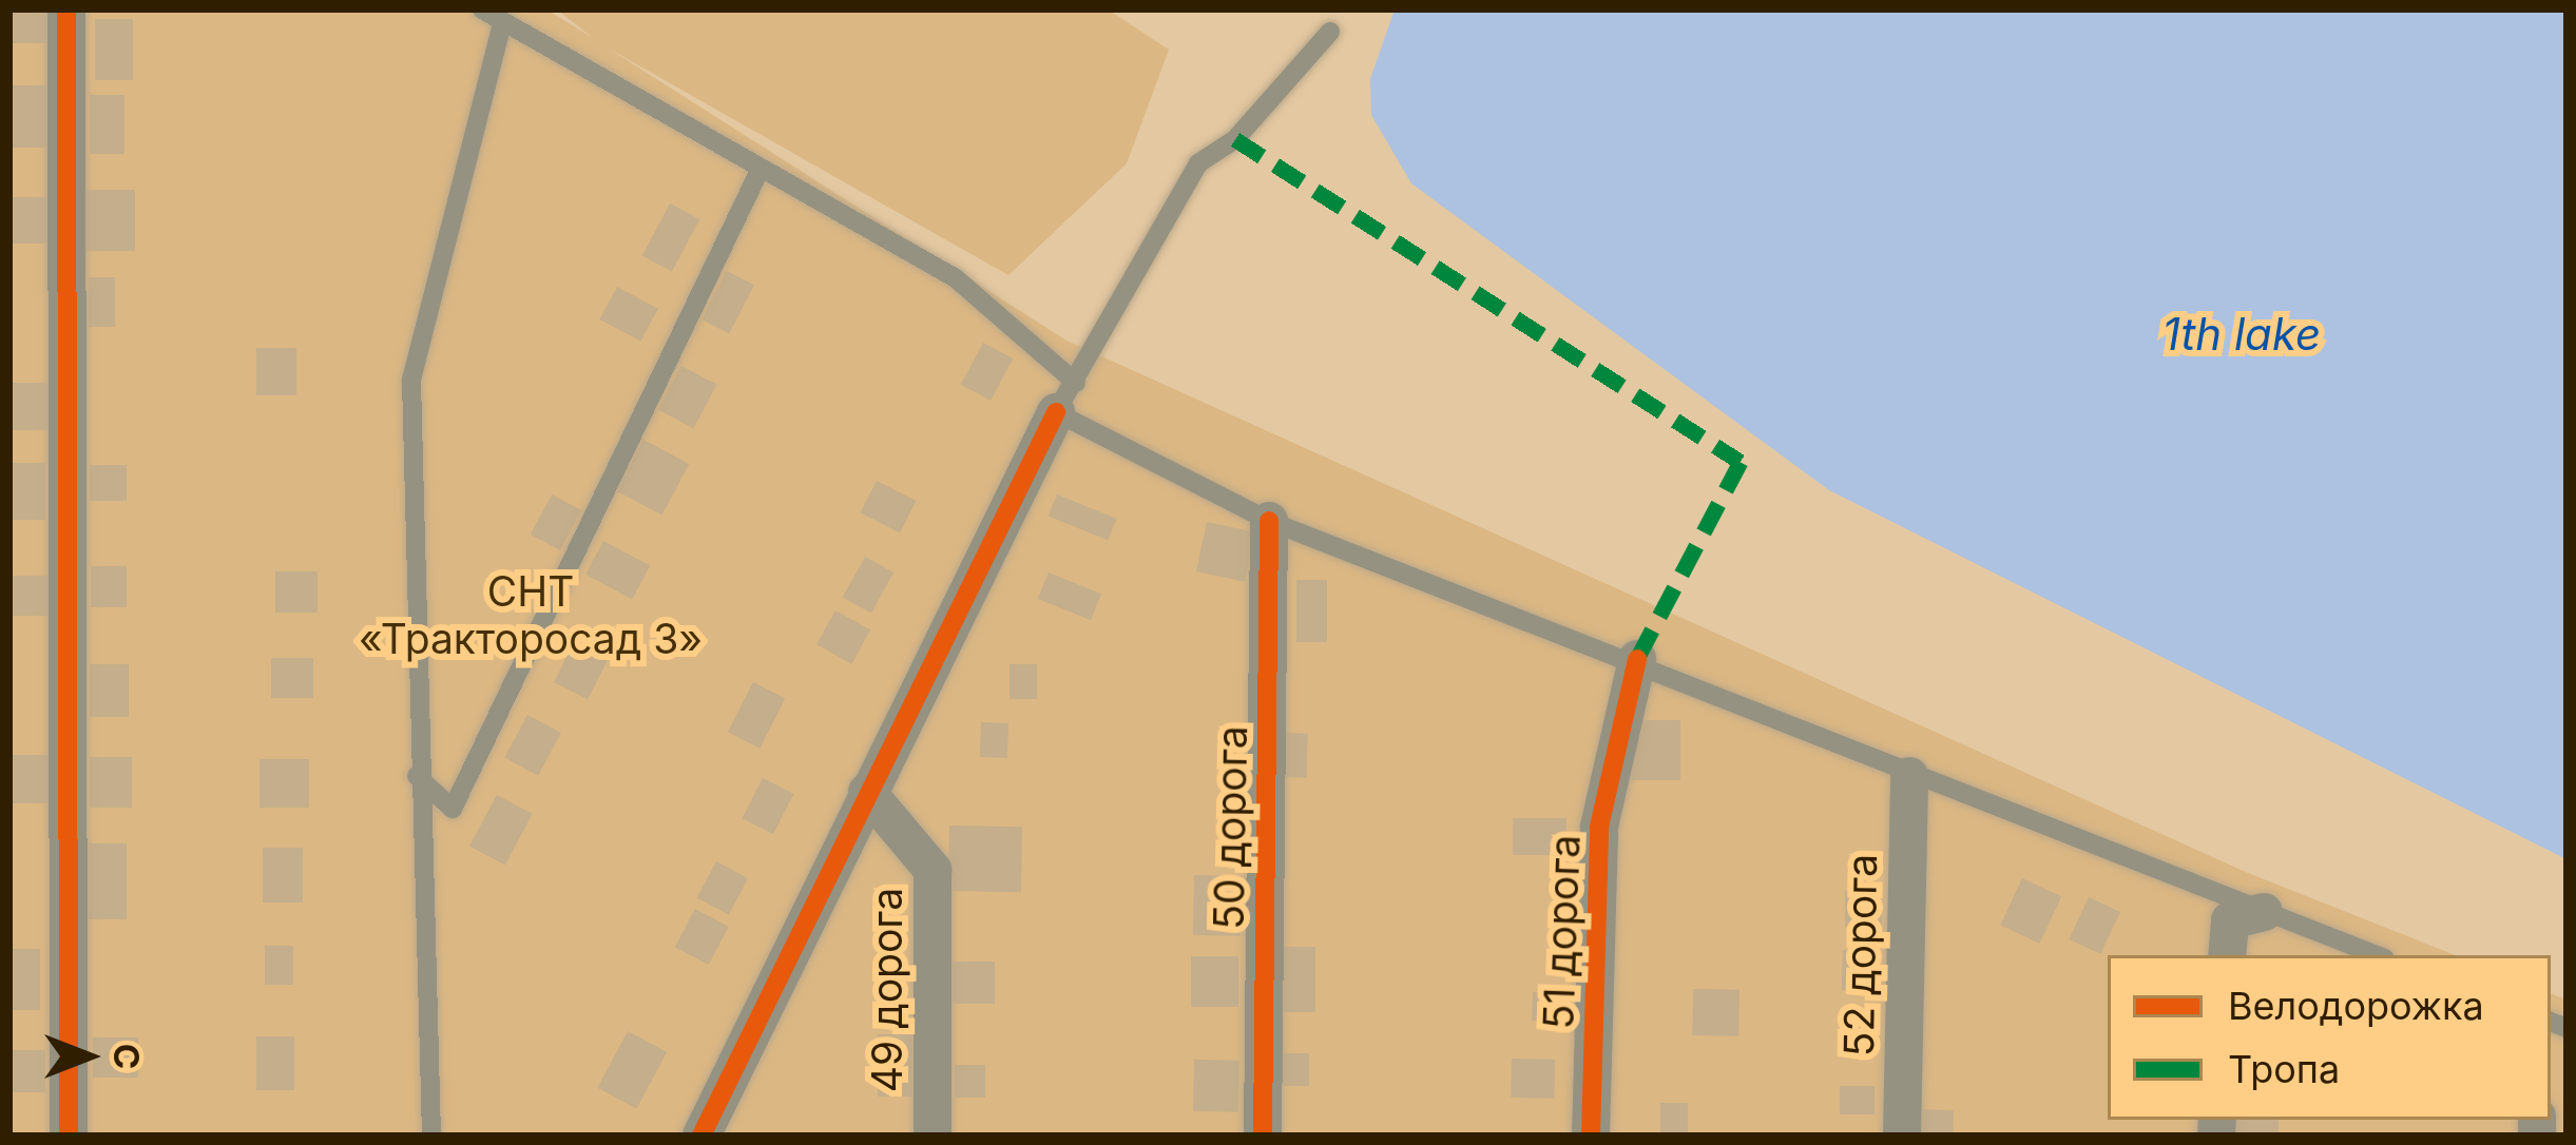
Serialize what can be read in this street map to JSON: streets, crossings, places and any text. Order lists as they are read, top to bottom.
{
  "streets": {
    "street": [
      "50 дорога",
      "51 дорога",
      "52 дорога",
      "49 дорога"
    ]
  },
  "water": ["1th lake"],
  "parks": ["СНТ «Тракторосад 3»"],
  "legend": ["Велодорожка", "Тропа"],
  "north": "right"
}
